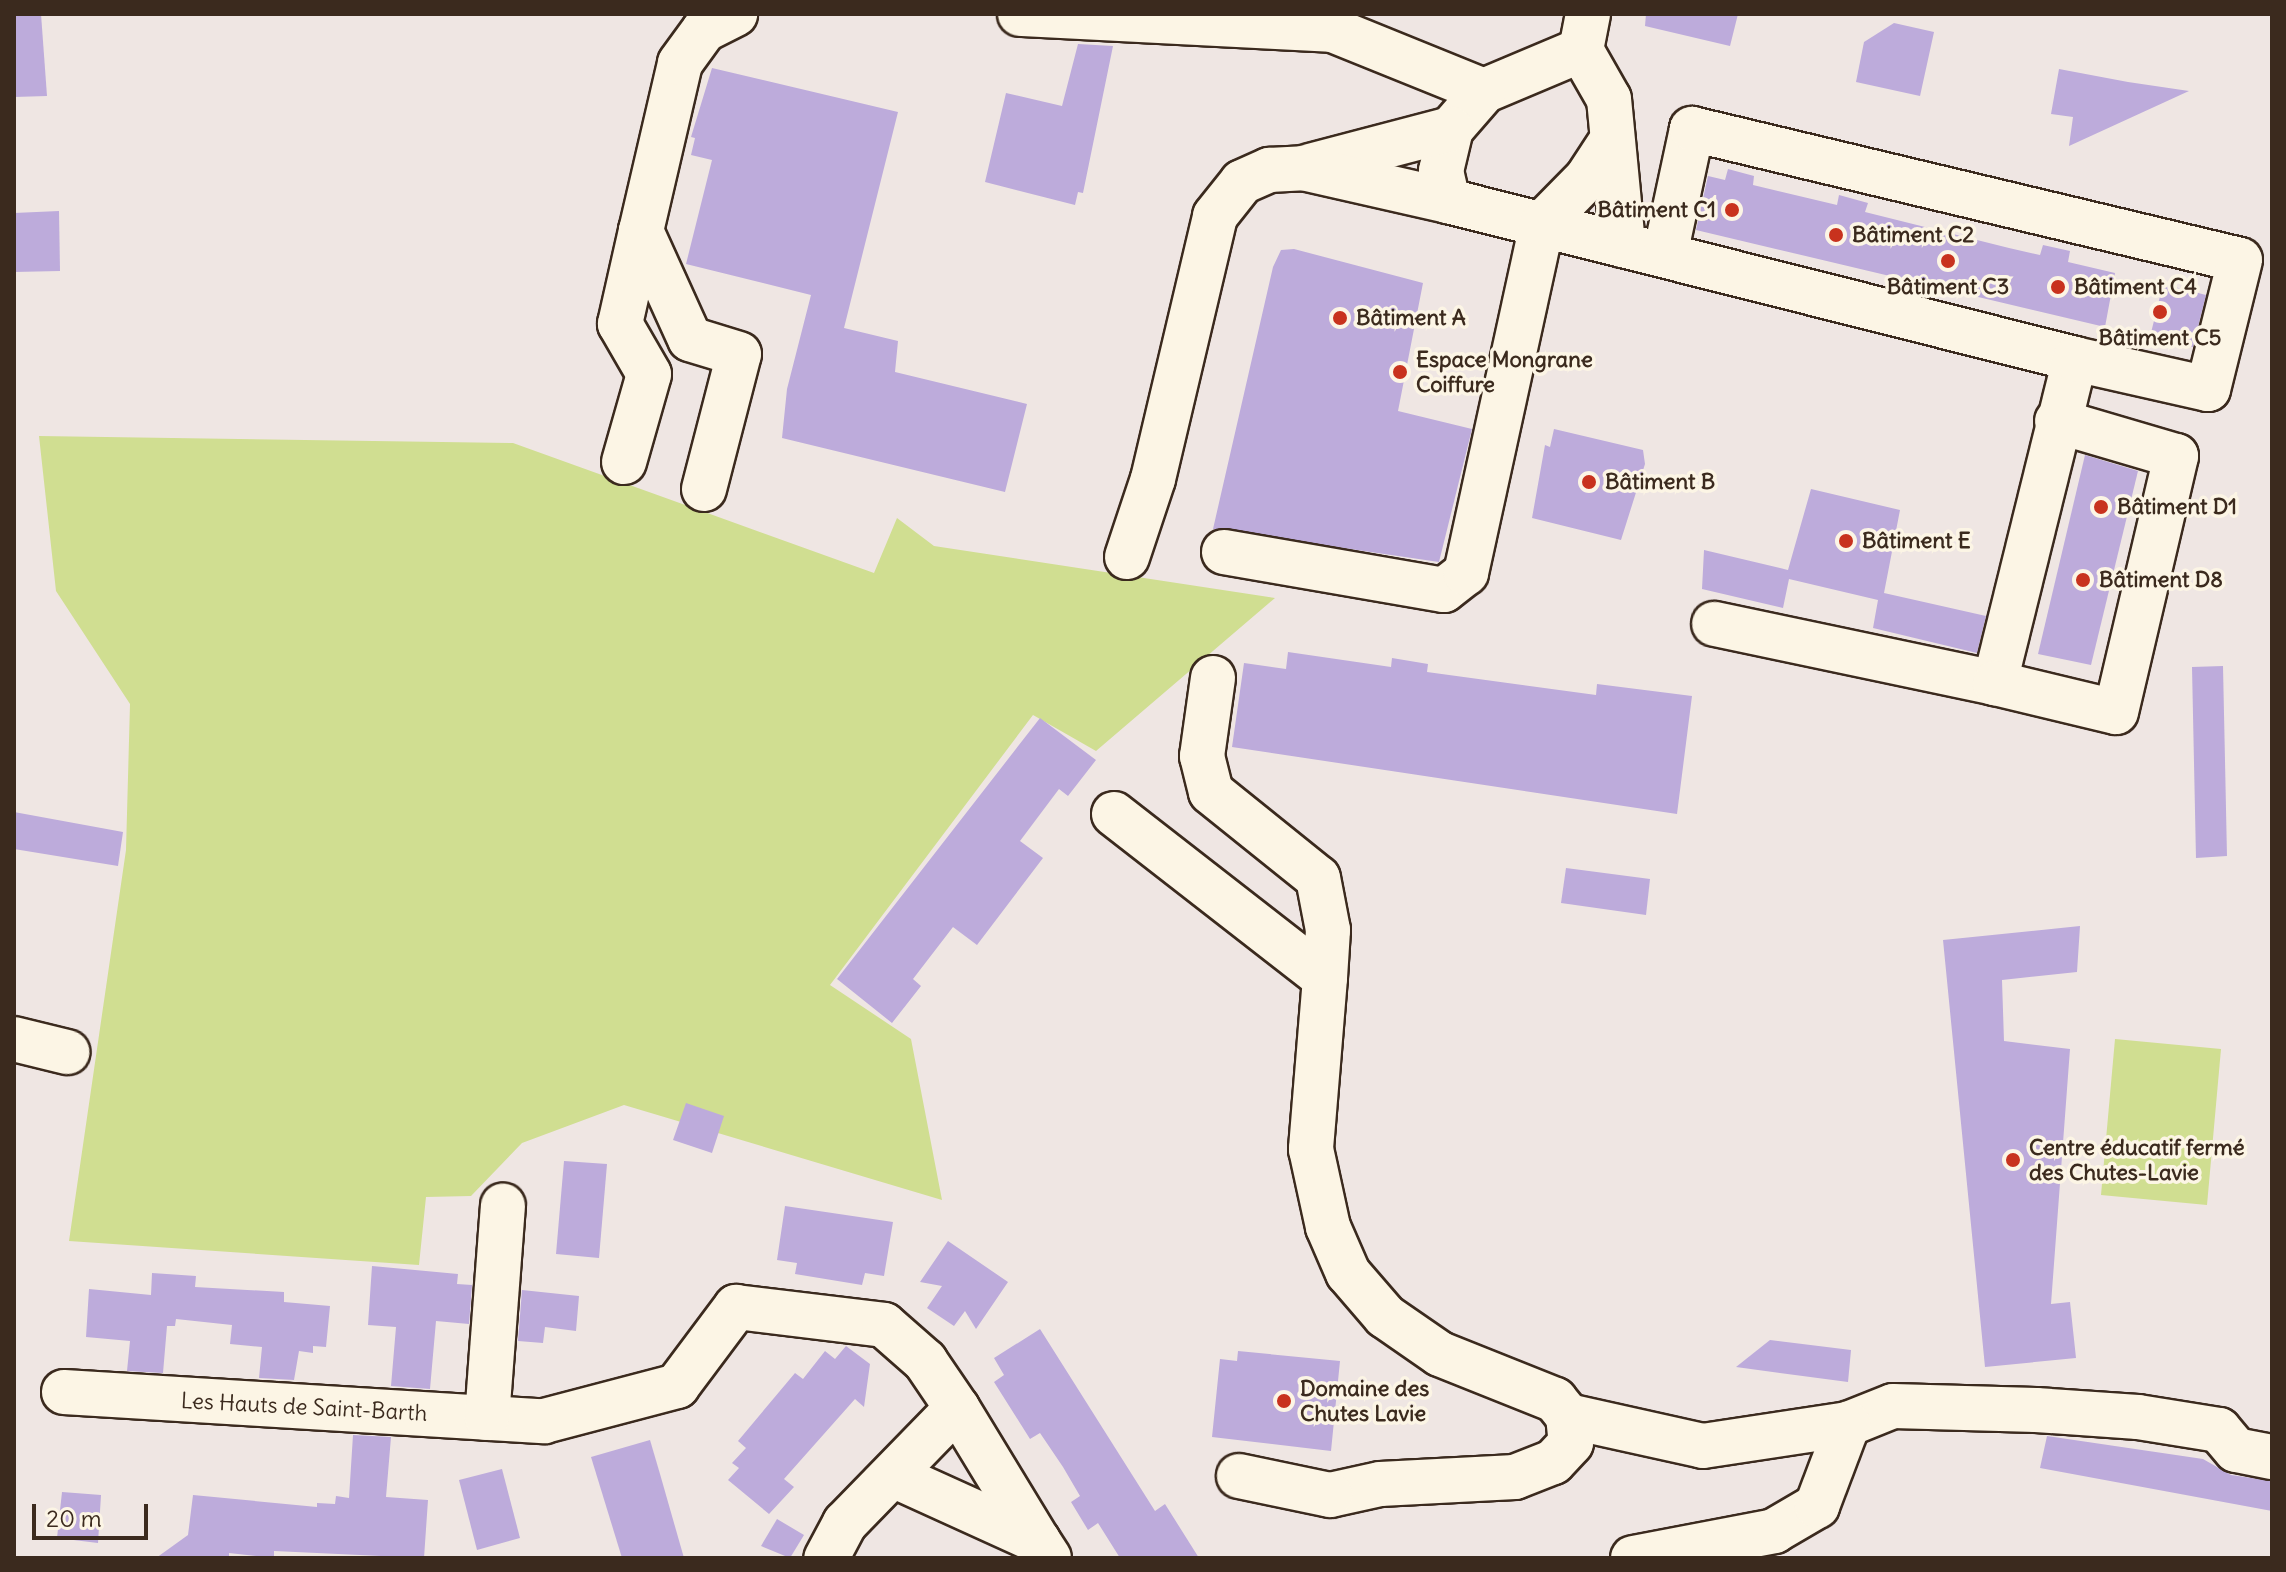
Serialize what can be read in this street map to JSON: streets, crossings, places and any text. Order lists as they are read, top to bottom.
{
  "streets": {
    "street": ["Les Hauts de Saint-Barth"]
  },
  "places": [
    "Bâtiment C1",
    "Bâtiment C2",
    "Bâtiment C3",
    "Bâtiment C4",
    "Bâtiment C5",
    "Bâtiment A",
    "Espace Mongrane Coiffure",
    "Bâtiment B",
    "Bâtiment D1",
    "Bâtiment E",
    "Bâtiment D8",
    "Centre éducatif fermé des Chutes-Lavie",
    "Domaine des Chutes Lavie"
  ],
  "scale_bar": "20 m"
}
